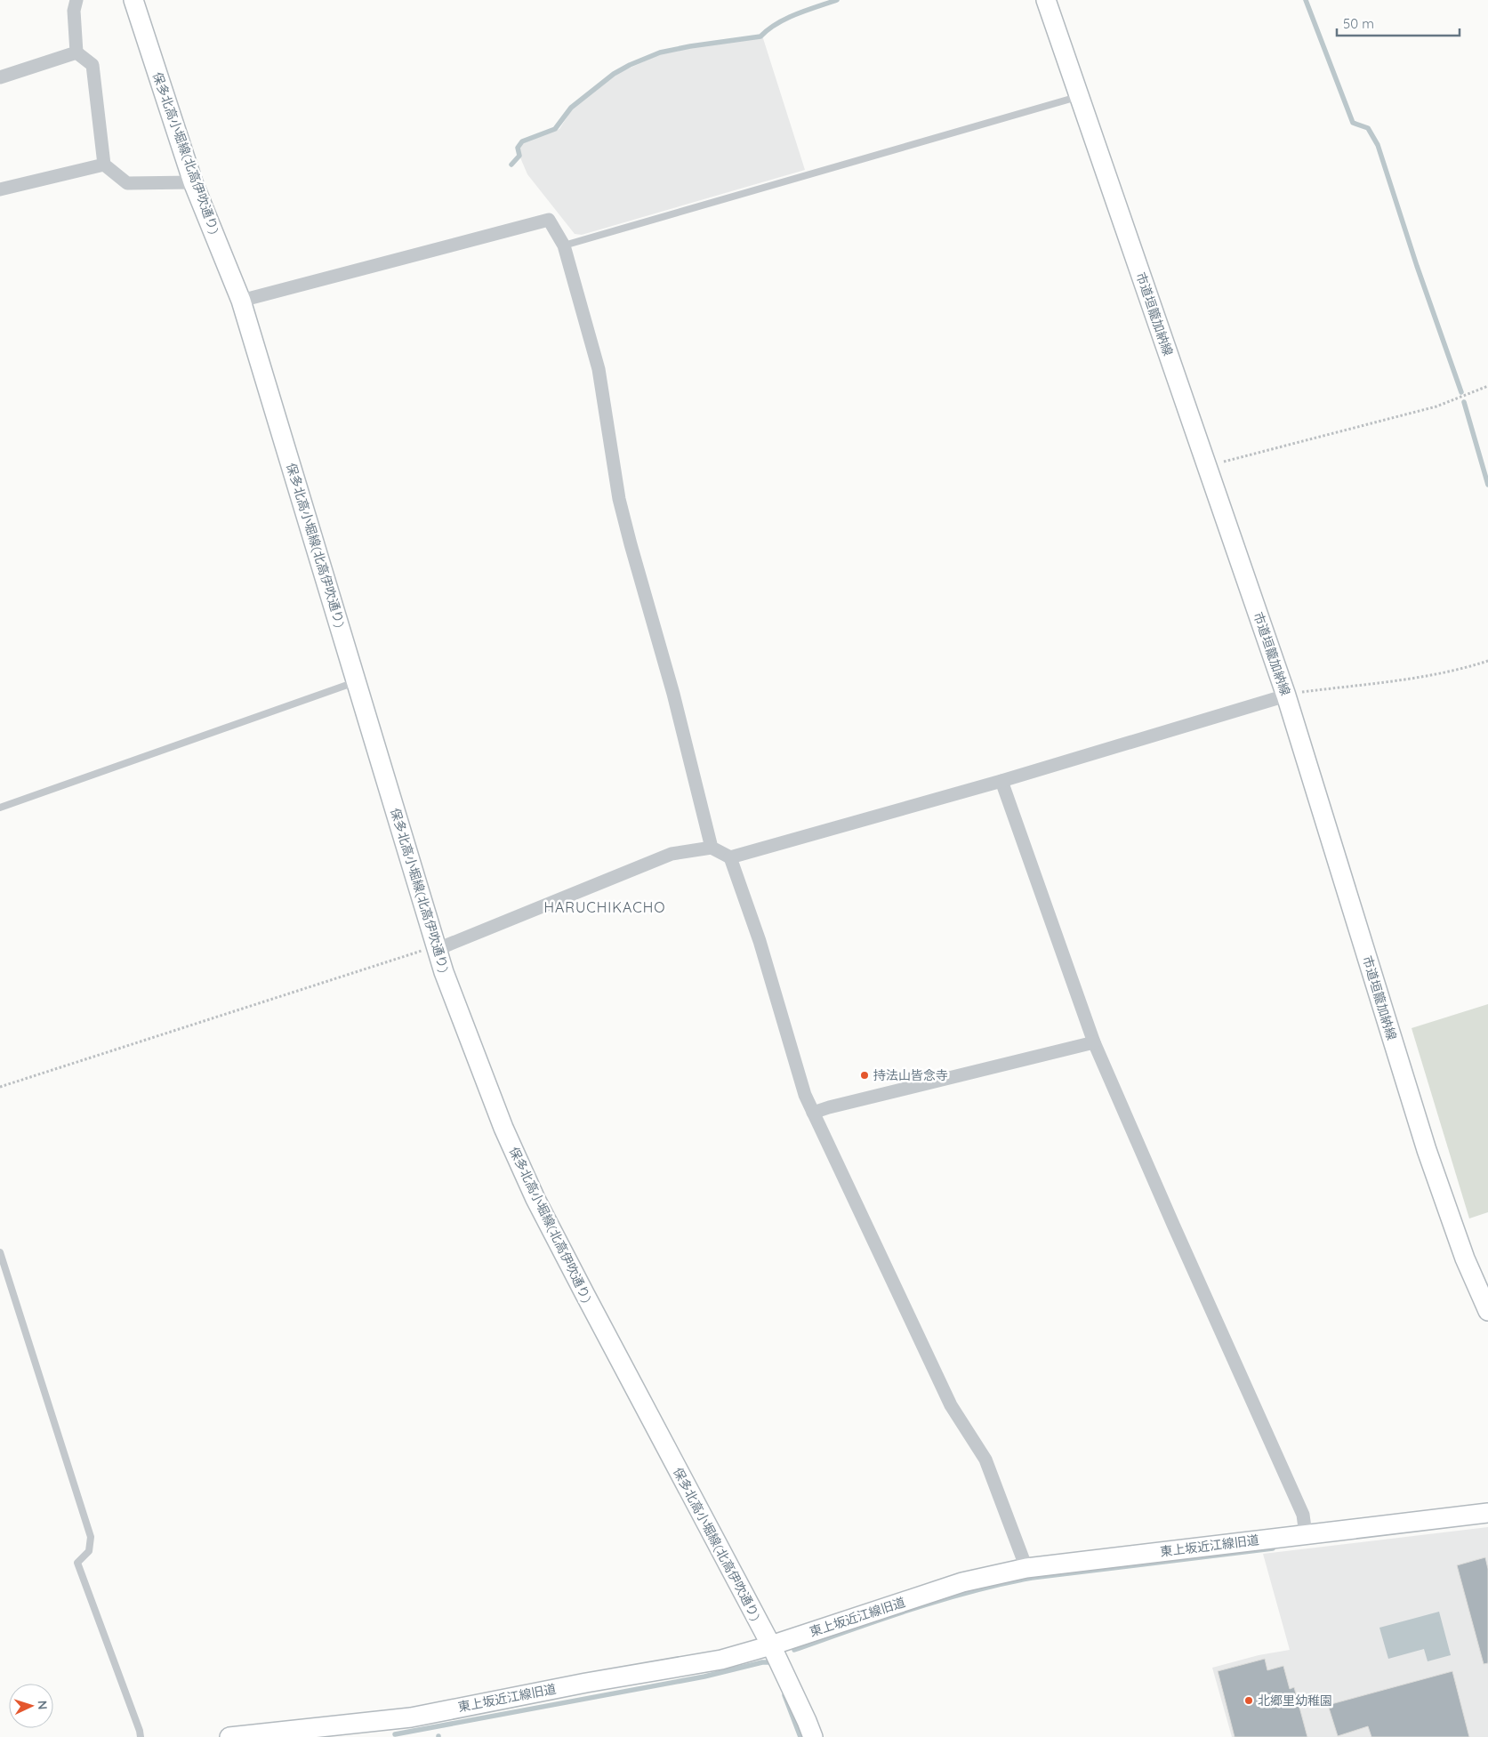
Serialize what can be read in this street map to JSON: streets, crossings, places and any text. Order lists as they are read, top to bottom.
{
  "streets": {
    "street": ["保多北高小堀線(北高伊吹通り)", "市道垣籠加納線", "東上坂近江線旧道"]
  },
  "crossings": [
    ["保多北高小堀線(北高伊吹通り)", "東上坂近江線旧道"]
  ],
  "districts": ["HARUCHIKACHO"],
  "places": ["持法山皆念寺", "北郷里幼稚園"],
  "scale_bar": "50 m",
  "north": "right"
}
